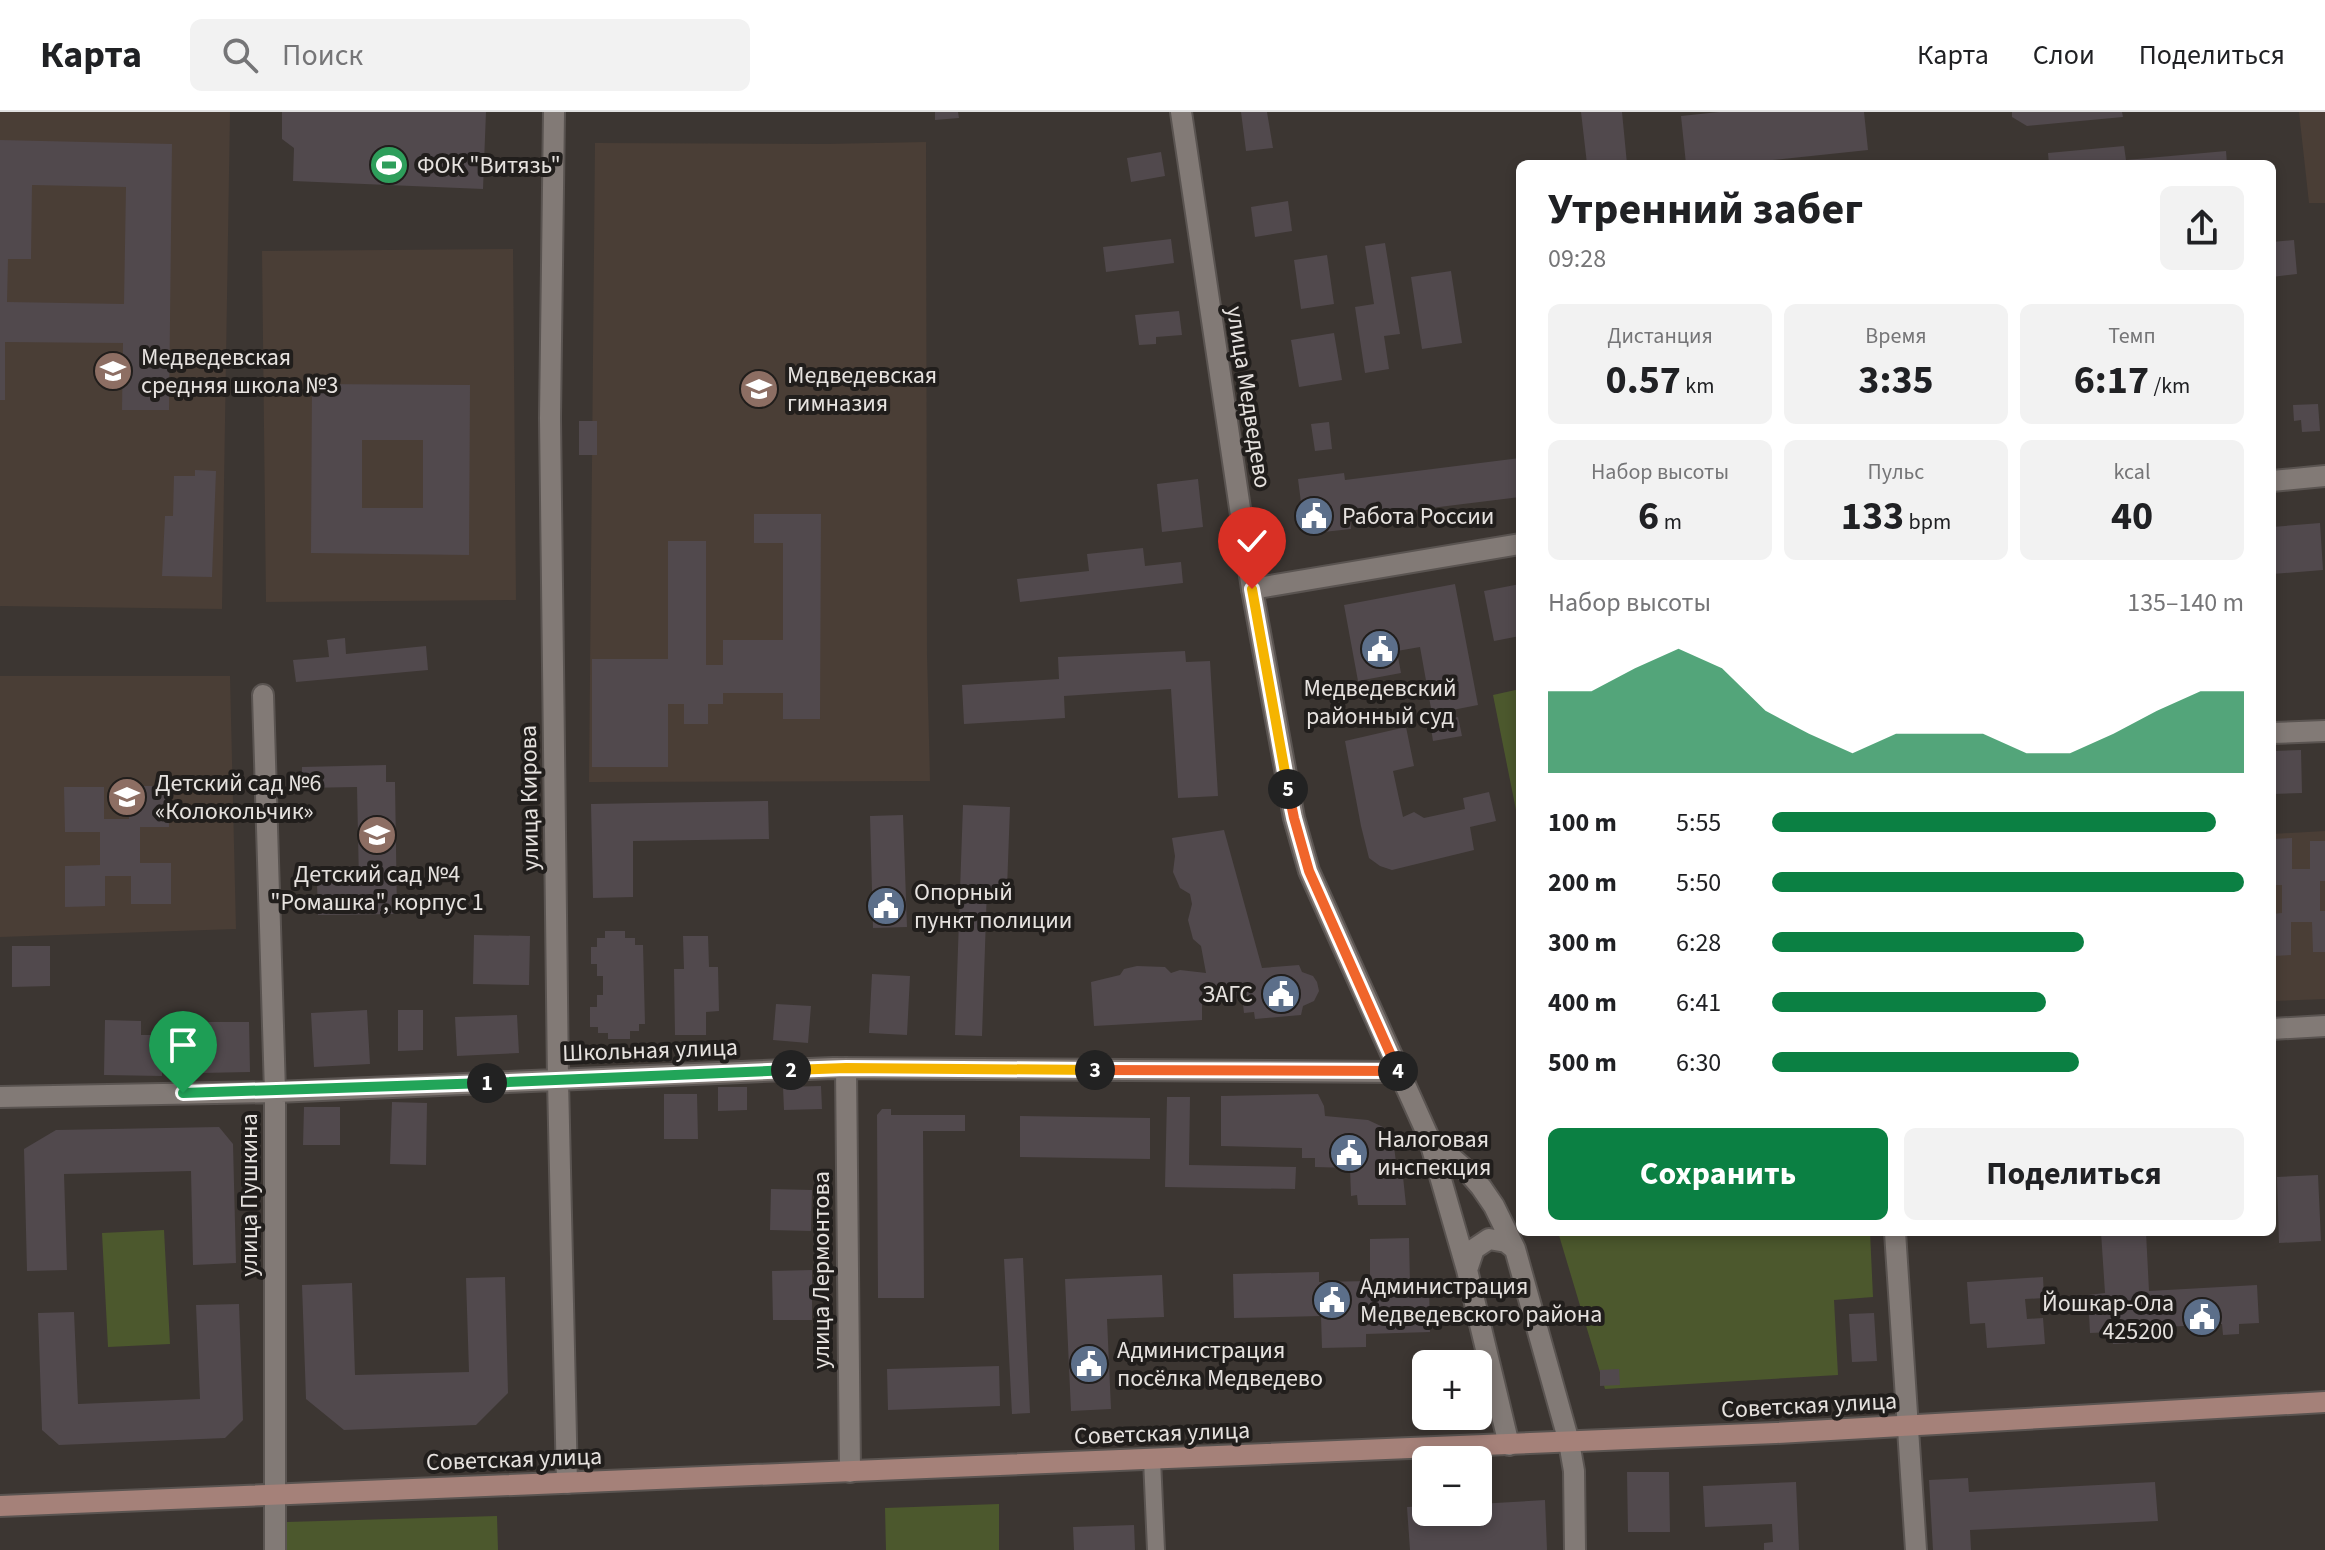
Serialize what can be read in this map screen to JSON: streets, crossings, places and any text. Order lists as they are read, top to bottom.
{
  "streets": {
    "main road": ["Советская улица"],
    "street": [
      "улица Медведево",
      "улица Кирова",
      "Школьная улица",
      "улица Пушкина",
      "улица Лермонтова"
    ]
  },
  "crossings": [
    ["улица Медведево", "Школьная улица"],
    ["улица Медведево", "Советская улица"],
    ["улица Кирова", "Школьная улица"],
    ["улица Кирова", "Советская улица"],
    ["Школьная улица", "улица Пушкина"],
    ["Школьная улица", "улица Лермонтова"],
    ["улица Пушкина", "Советская улица"],
    ["улица Лермонтова", "Советская улица"]
  ],
  "places": {
    "sports": ["ФОК \"Витязь\""],
    "school or university": [
      "Медведевская средняя школа №3",
      "Медведевская гимназия",
      "Детский сад №6 «Колокольчик»",
      "Детский сад №4 \"Ромашка\", корпус 1"
    ],
    "public building": [
      "Работа России",
      "Медведевский районный суд",
      "Опорный пункт полиции",
      "ЗАГС",
      "Налоговая инспекция",
      "Администрация Медведевского района",
      "Йошкар-Ола 425200",
      "Администрация посёлка Медведево"
    ]
  },
  "page": {
    "header": "Карта",
    "search": "Поиск",
    "nav": ["Карта", "Слои", "Поделиться"],
    "heading": ["Утренний забег", "09:28"],
    "stats": [
      ["Дистанция", "0.57 km"],
      ["Время", "3:35"],
      ["Темп", "6:17 /km"],
      ["Набор высоты", "6 m"],
      ["Пульс", "133 bpm"],
      ["kcal", "40"]
    ],
    "chart": ["Набор высоты", "135–140 m"],
    "pins": [
      "5",
      "2",
      "3",
      "4",
      "1"
    ],
    "list": [
      {
        "name": "100 m",
        "note": "5:55"
      },
      {
        "name": "200 m",
        "note": "5:50"
      },
      {
        "name": "300 m",
        "note": "6:28"
      },
      {
        "name": "400 m",
        "note": "6:41"
      },
      {
        "name": "500 m",
        "note": "6:30"
      }
    ],
    "buttons": ["Сохранить", "Поделиться"],
    "map_buttons": ["+", "−"]
  }
}
